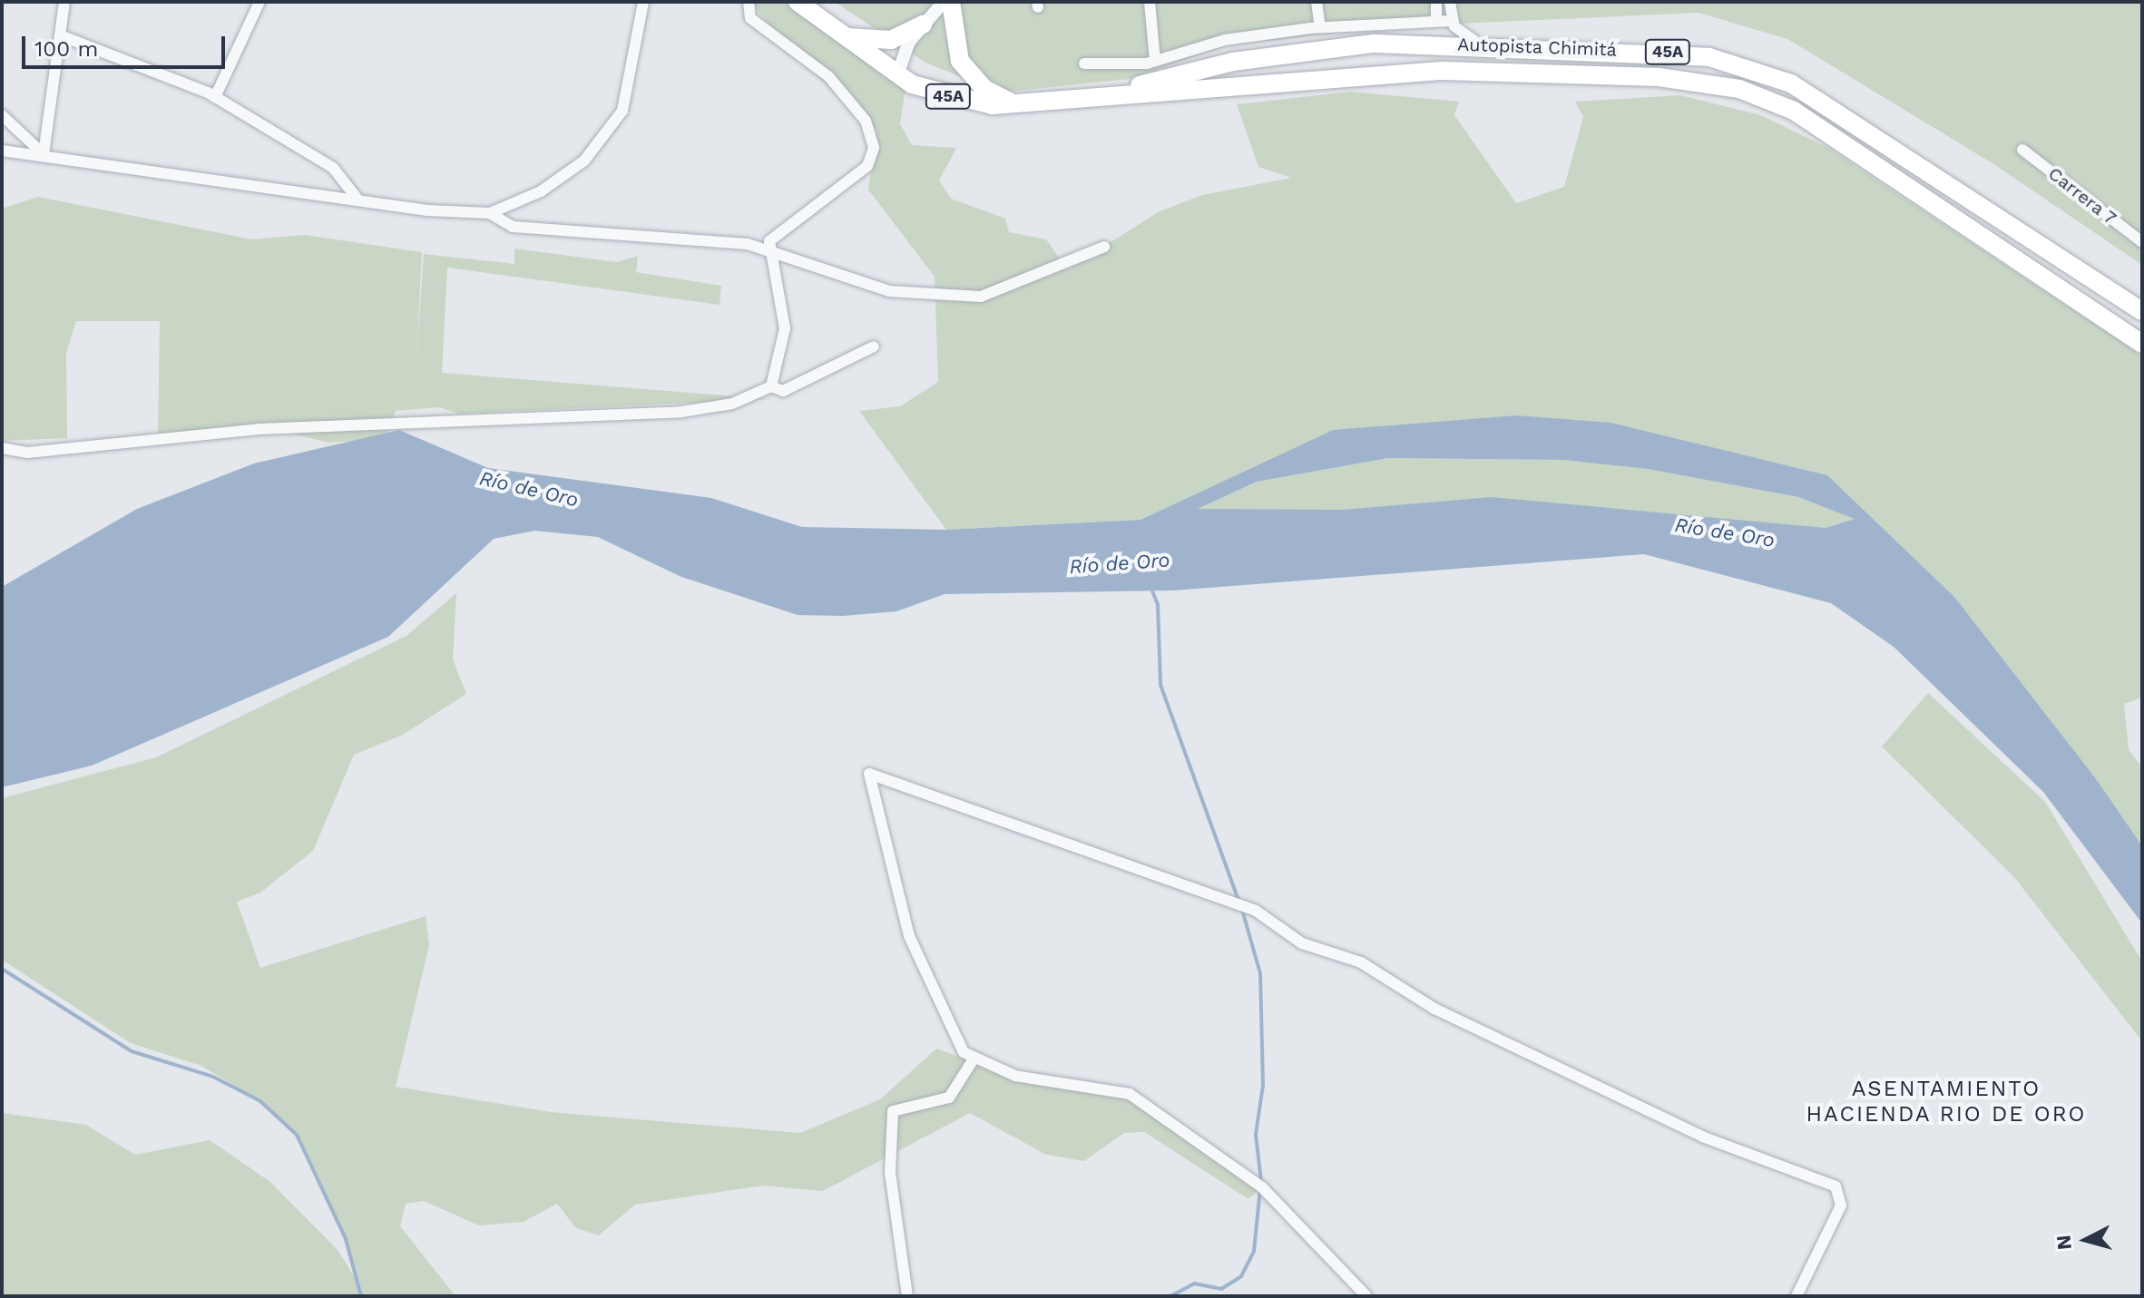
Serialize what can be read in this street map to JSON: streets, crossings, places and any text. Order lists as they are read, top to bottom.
{
  "streets": {
    "highway": ["Autopista Chimitá", "45A"],
    "street": ["Carrera 7"]
  },
  "districts": ["ASENTAMIENTO HACIENDA RIO DE ORO"],
  "water": ["Río de Oro"],
  "scale_bar": "100 m",
  "north": "left"
}
